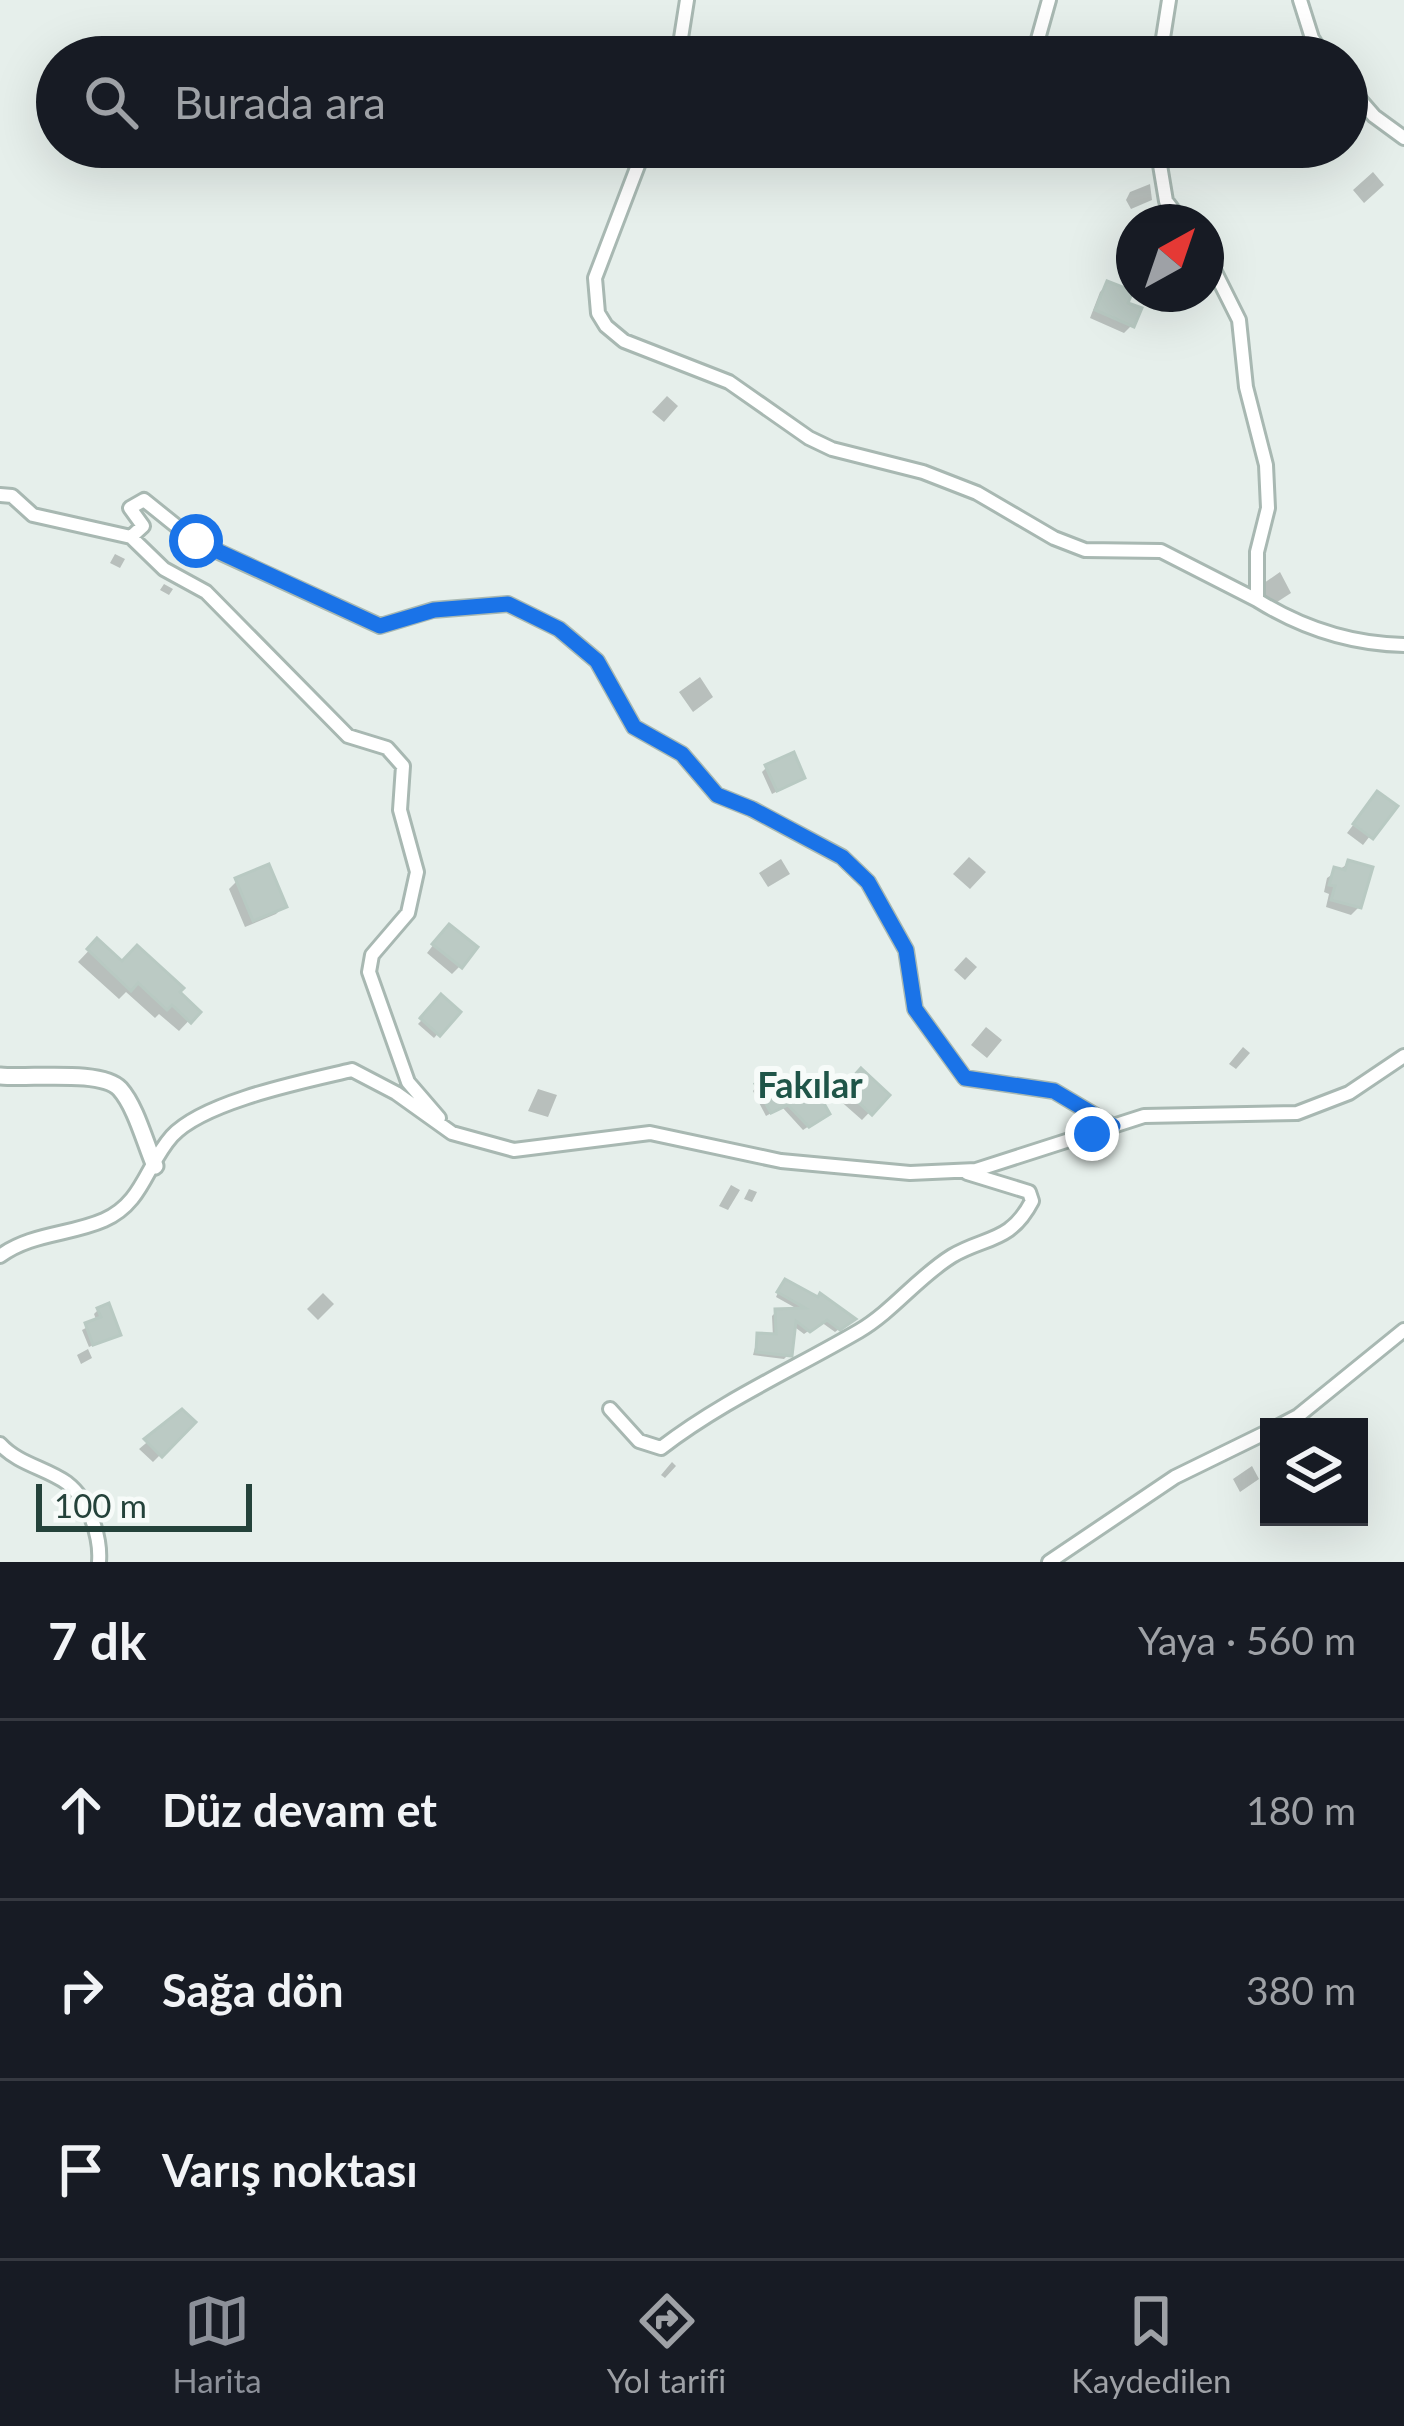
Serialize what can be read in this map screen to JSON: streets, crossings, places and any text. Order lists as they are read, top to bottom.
{
  "districts": ["Fakılar"],
  "scale_bar": "100 m",
  "north": "top right",
  "page": {
    "search": "Burada ara",
    "scale": "100 m",
    "heading": ["7 dk", "Yaya · 560 m"],
    "list": [
      ["Düz devam et", "180 m"],
      ["Sağa dön", "380 m"],
      "Varış noktası"
    ],
    "nav": ["Harita", "Yol tarifi", "Kaydedilen"]
  }
}
